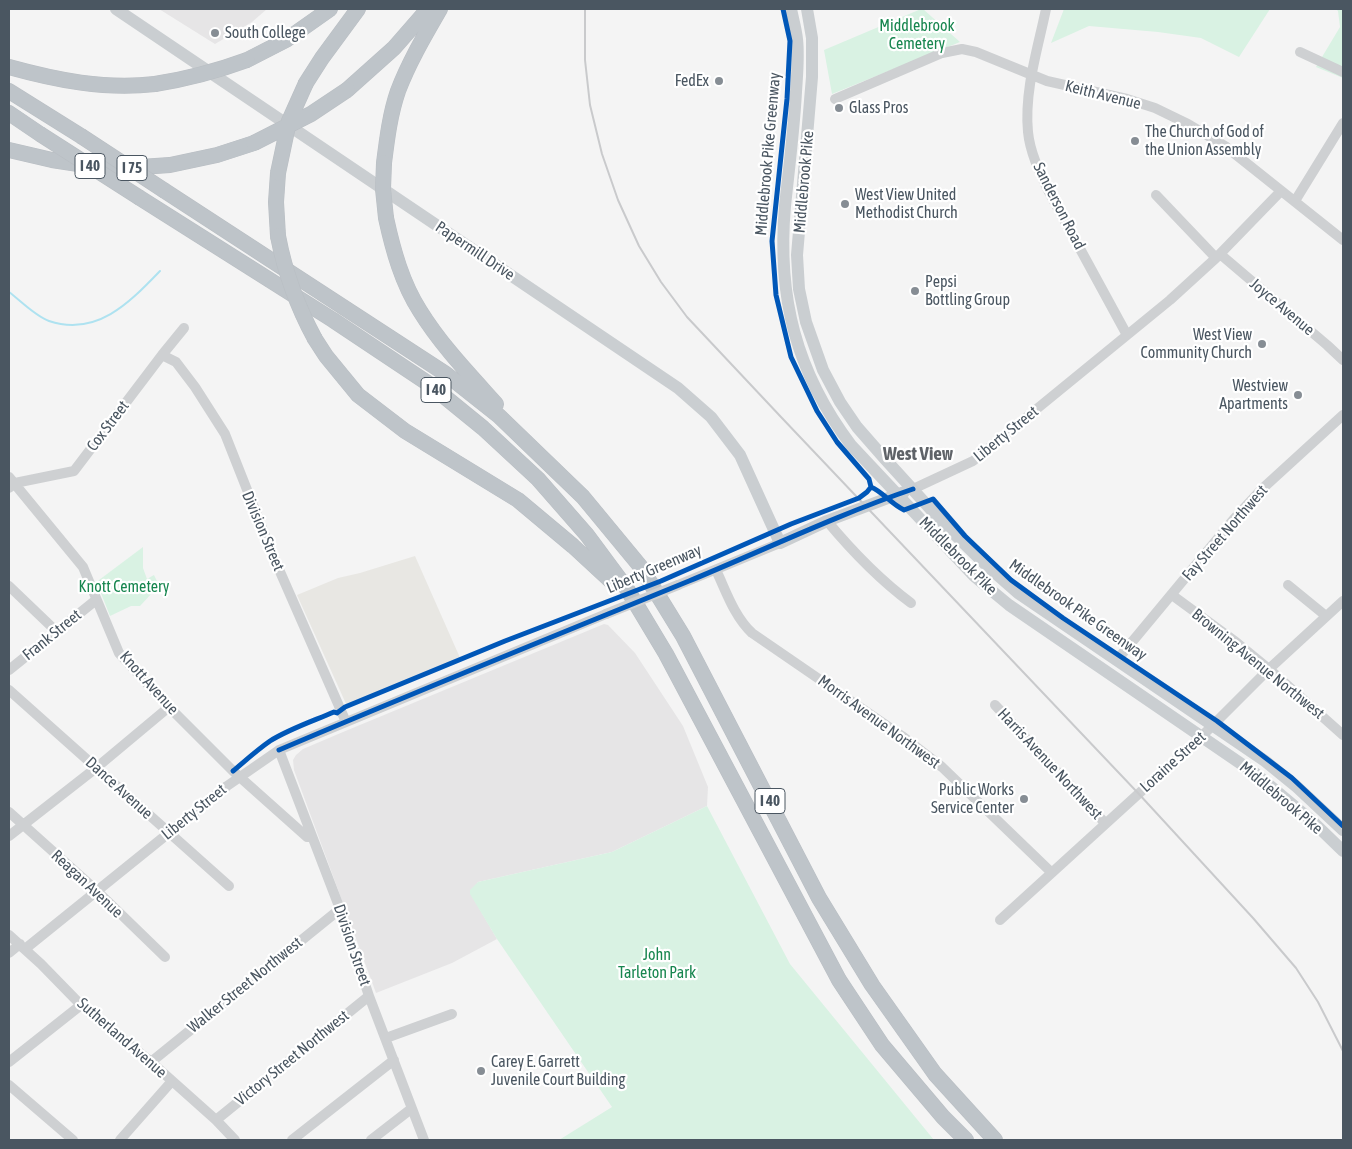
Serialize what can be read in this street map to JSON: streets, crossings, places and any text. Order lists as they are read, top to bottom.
{
  "streets": {
    "highway": ["I 40", "I 75"],
    "main road": ["Middlebrook Pike", "Papermill Drive", "Liberty Street"],
    "street": [
      "Keith Avenue",
      "Sanderson Road",
      "Joyce Avenue",
      "Cox Street",
      "Division Street",
      "Fay Street Northwest",
      "Frank Street",
      "Browning Avenue Northwest",
      "Knott Avenue",
      "Morris Avenue Northwest",
      "Loraine Street",
      "Harris Avenue Northwest",
      "Dance Avenue",
      "Reagan Avenue",
      "Walker Street Northwest",
      "Sutherland Avenue",
      "Victory Street Northwest"
    ],
    "cycle path": ["Middlebrook Pike Greenway", "Liberty Greenway"]
  },
  "crossings": [
    ["Keith Avenue", "Sanderson Road"],
    ["Keith Avenue", "Liberty Street"],
    ["Middlebrook Pike", "Liberty Street"],
    ["Middlebrook Pike", "Fay Street Northwest"],
    ["Middlebrook Pike", "Loraine Street"],
    ["Sanderson Road", "Liberty Street"],
    ["Papermill Drive", "Liberty Street"],
    ["Joyce Avenue", "Liberty Street"],
    ["Cox Street", "Division Street"],
    ["Cox Street", "Knott Avenue"],
    ["Liberty Street", "Division Street"],
    ["Liberty Street", "Knott Avenue"],
    ["Liberty Street", "Morris Avenue Northwest"],
    ["Liberty Street", "Dance Avenue"],
    ["Liberty Street", "Reagan Avenue"],
    ["Liberty Street", "Sutherland Avenue"],
    ["Division Street", "Knott Avenue"],
    ["Division Street", "Walker Street Northwest"],
    ["Division Street", "Victory Street Northwest"],
    ["Fay Street Northwest", "Browning Avenue Northwest"],
    ["Frank Street", "Knott Avenue"],
    ["Browning Avenue Northwest", "Loraine Street"],
    ["Morris Avenue Northwest", "Loraine Street"],
    ["Loraine Street", "Harris Avenue Northwest"],
    ["Walker Street Northwest", "Sutherland Avenue"],
    ["Sutherland Avenue", "Victory Street Northwest"]
  ],
  "districts": ["West View"],
  "parks": ["Middlebrook Cemetery", "Knott Cemetery", "John Tarleton Park"],
  "places": [
    "South College",
    "FedEx",
    "Glass Pros",
    "The Church of God of the Union Assembly",
    "West View United Methodist Church",
    "Pepsi Bottling Group",
    "West View Community Church",
    "Westview Apartments",
    "Public Works Service Center",
    "Carey E. Garrett Juvenile Court Building"
  ]
}
